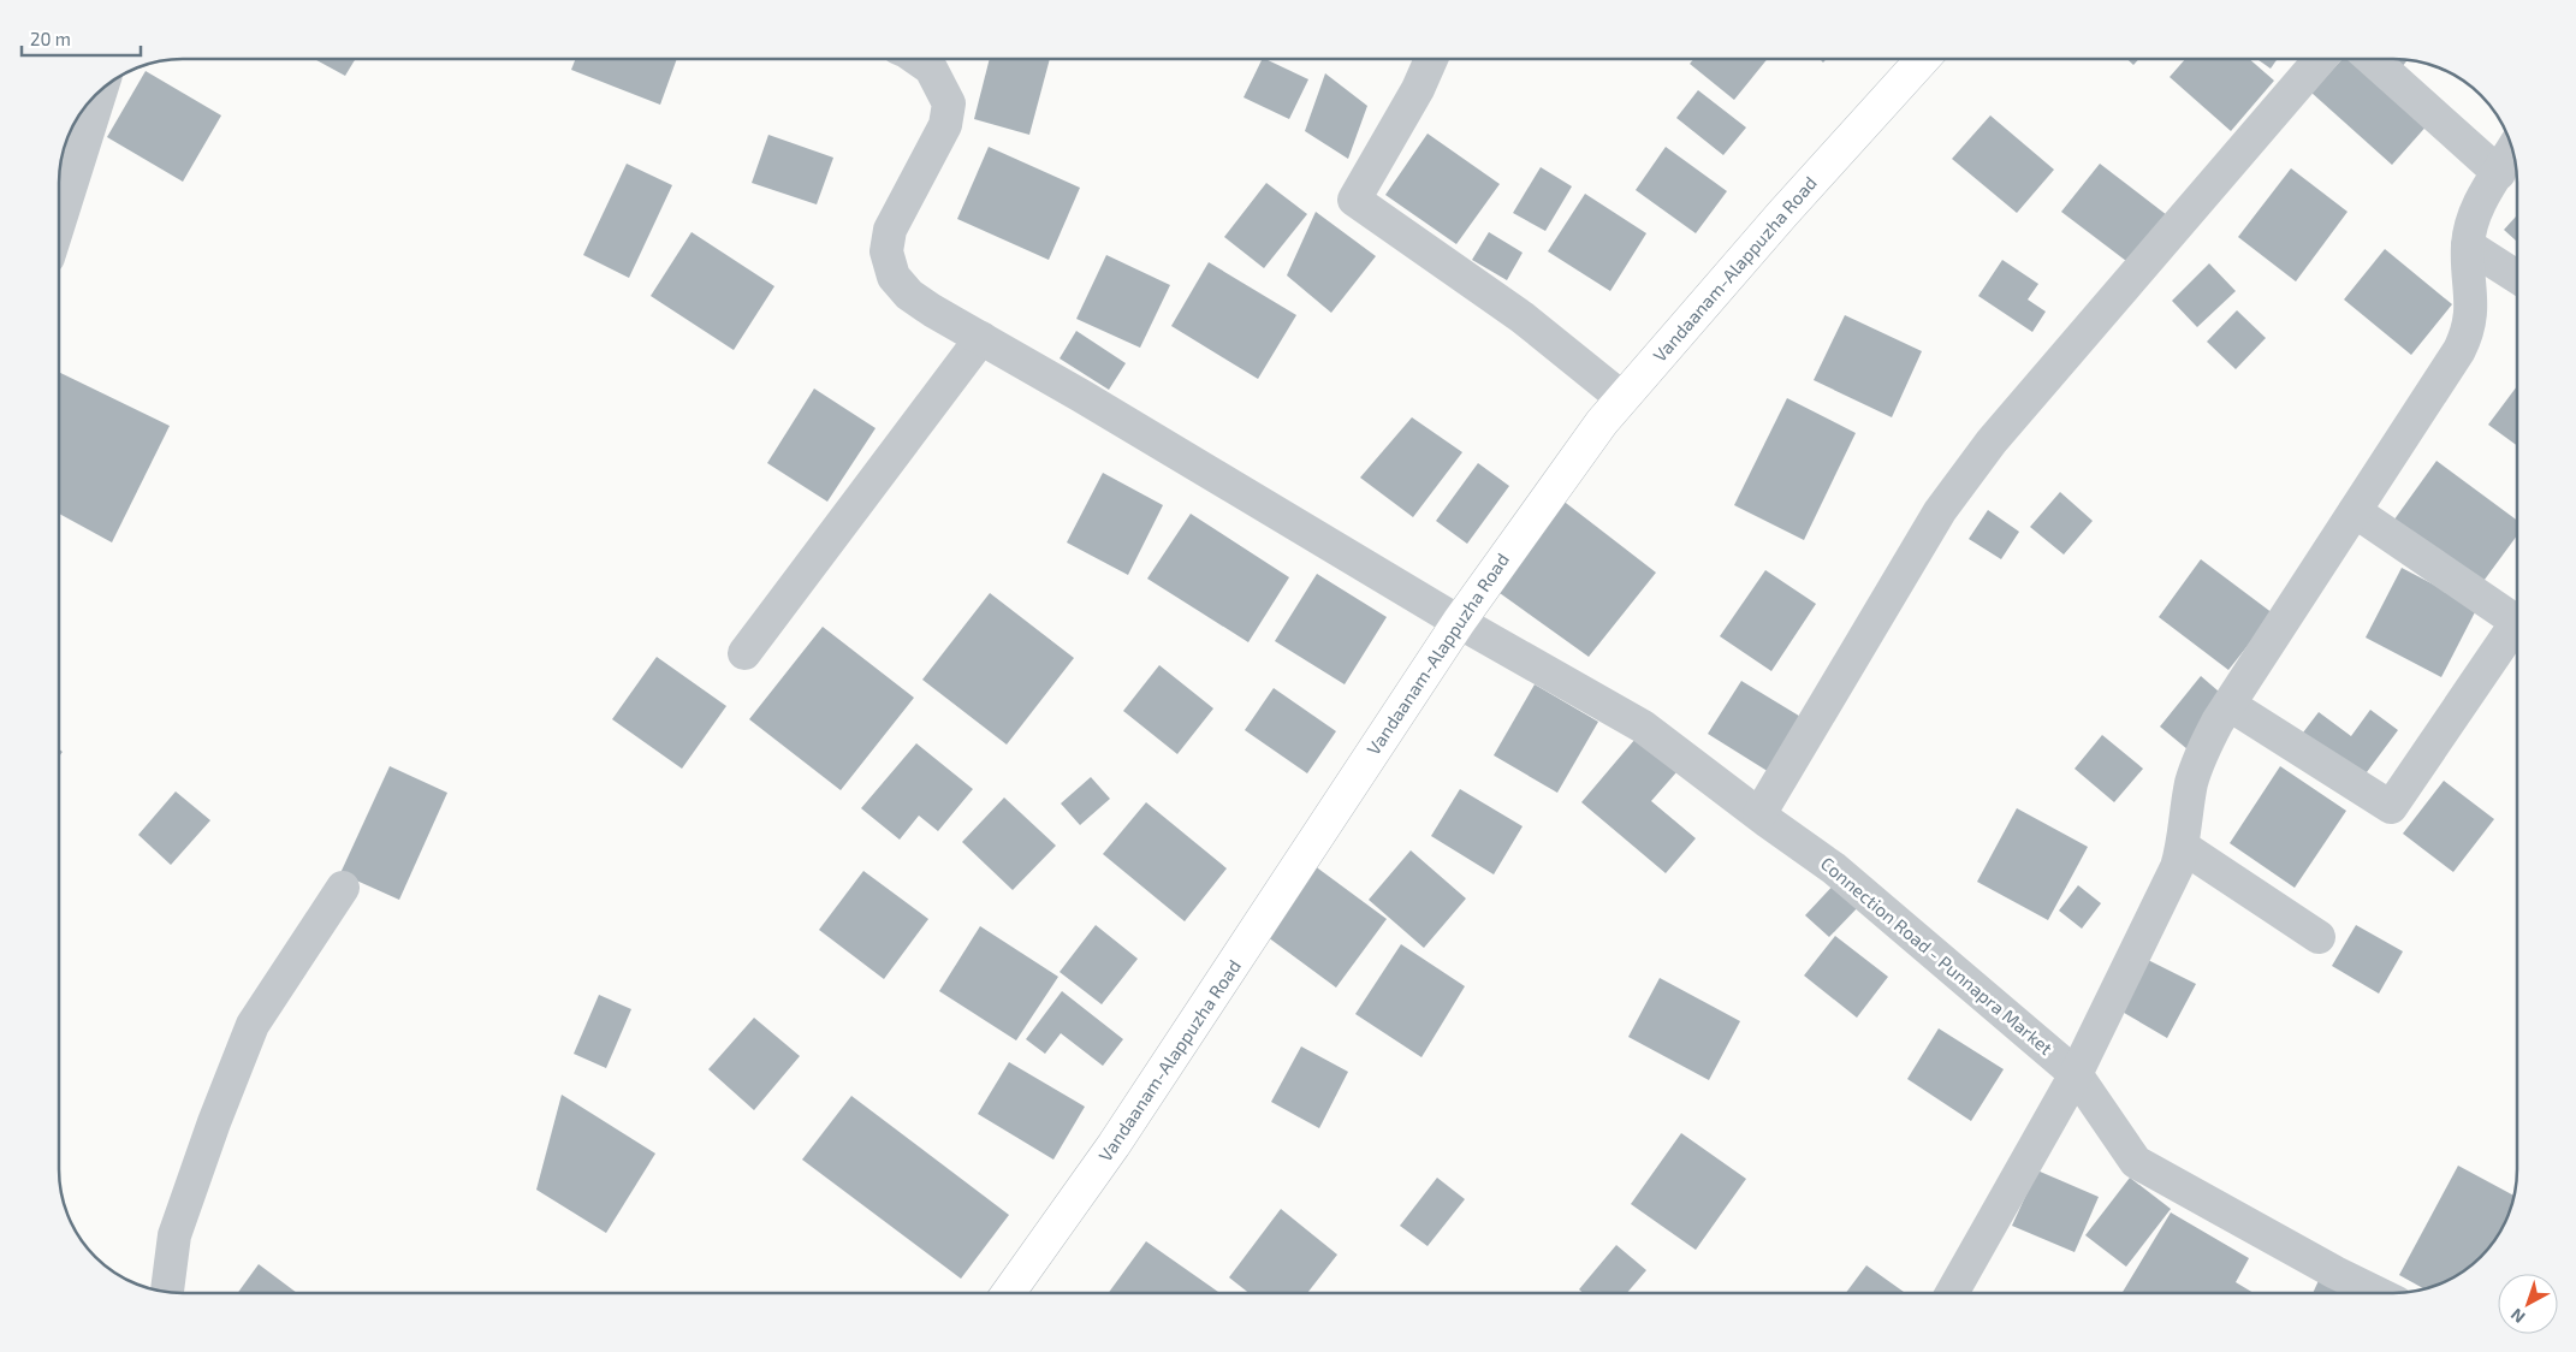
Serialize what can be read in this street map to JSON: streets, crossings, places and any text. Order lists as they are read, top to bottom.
{
  "streets": {
    "main road": ["Vandaanam-Alappuzha Road"],
    "street": ["Connection Road - Punnapra Market"]
  },
  "crossings": [
    ["Vandaanam-Alappuzha Road", "Connection Road - Punnapra Market"]
  ],
  "scale_bar": "20 m",
  "north": "bottom left"
}
